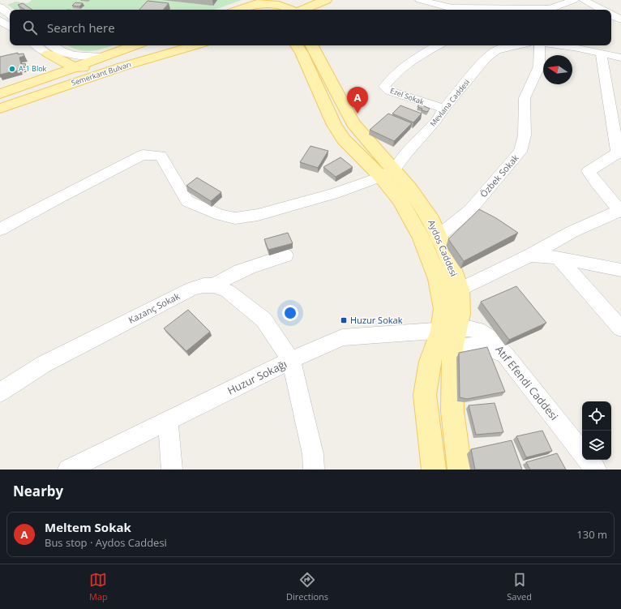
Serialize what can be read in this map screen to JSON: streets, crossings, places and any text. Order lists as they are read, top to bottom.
{
  "streets": {
    "main road": ["Semerkant Bulvarı", "Aydos Caddesi"],
    "street": [
      "Ezel Sokak",
      "Mevlana Caddesi",
      "Özbek Sokak",
      "Kazanç Sokak",
      "Huzur Sokağı",
      "Atıf Efendi Caddesi"
    ]
  },
  "crossings": [
    ["Ezel Sokak", "Mevlana Caddesi"],
    ["Mevlana Caddesi", "Aydos Caddesi"],
    ["Özbek Sokak", "Aydos Caddesi"],
    ["Aydos Caddesi", "Huzur Sokağı"],
    ["Aydos Caddesi", "Atıf Efendi Caddesi"],
    ["Huzur Sokağı", "Atıf Efendi Caddesi"]
  ],
  "places": {
    "other": ["A-1 Blok"],
    "transit": ["Huzur Sokak"]
  },
  "north": "left",
  "page": {
    "search": "Search here",
    "pins": "A",
    "heading": "Nearby",
    "list": [
      {
        "mark": "A",
        "name": "Meltem Sokak",
        "note": "Bus stop · Aydos Caddesi",
        "value": "130 m"
      }
    ],
    "nav": ["Map", "Directions", "Saved"]
  }
}
